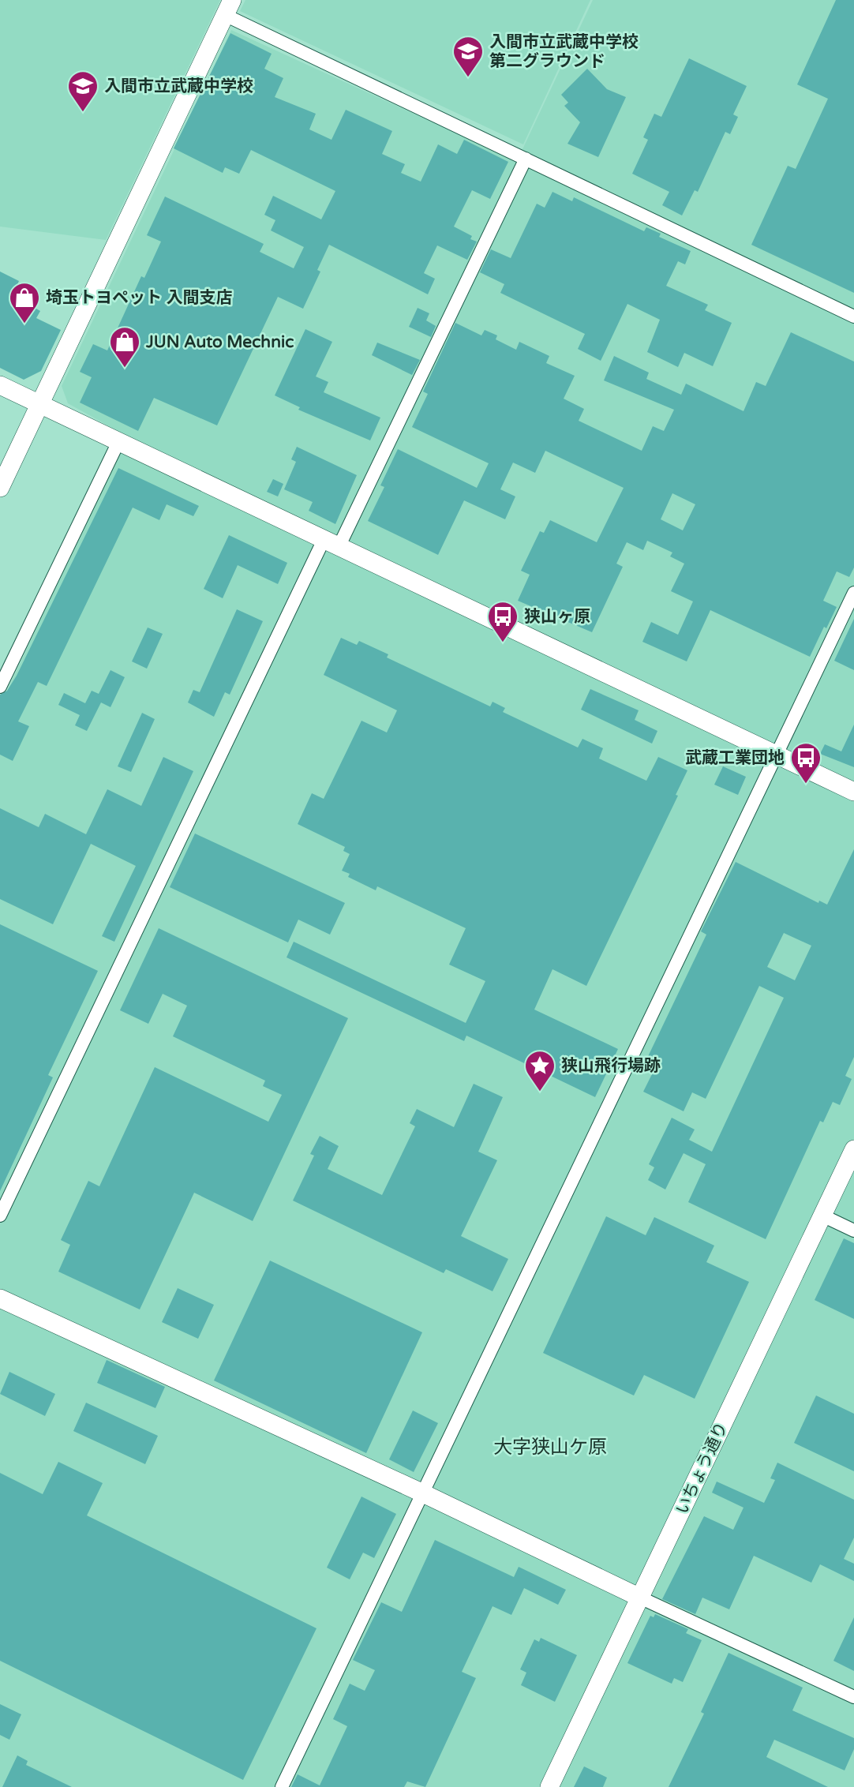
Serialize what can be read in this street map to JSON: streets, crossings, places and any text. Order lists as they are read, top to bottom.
{
  "streets": {
    "street": ["いちょう通り"]
  },
  "districts": ["大字狭山ケ原"],
  "places": {
    "school or university": ["入間市立武蔵中学校 第二グラウンド", "入間市立武蔵中学校"],
    "shop": ["埼玉トヨペット 入間支店", "JUN Auto Mechnic"],
    "bus stop": ["狭山ヶ原", "武蔵工業団地"],
    "place": ["狭山飛行場跡"]
  }
}
